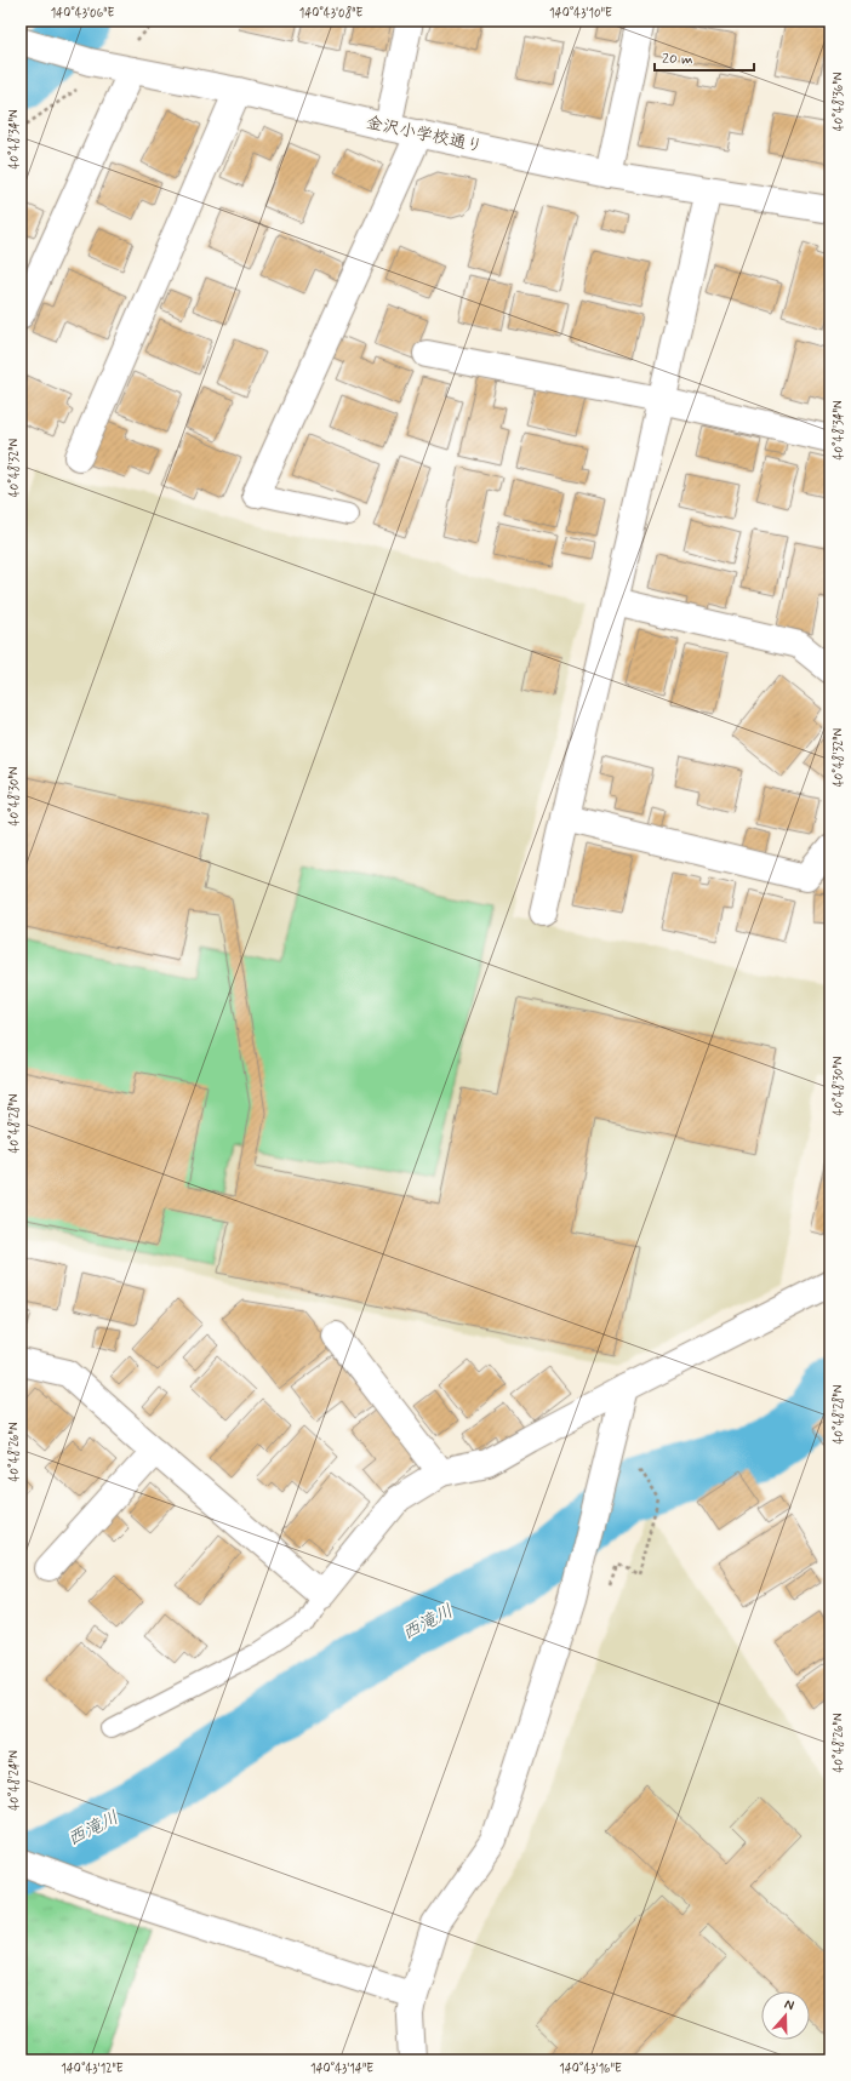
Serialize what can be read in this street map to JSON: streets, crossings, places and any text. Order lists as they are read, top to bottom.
{
  "streets": {
    "street": ["金沢小学校通り"]
  },
  "water": ["西滝川"],
  "scale_bar": "20 m",
  "north": "top",
  "coordinates": [
    "140°43'06\"E",
    "140°43'08\"E",
    "140°43'10\"E",
    "40°48'36\"N",
    "40°48'34\"N",
    "40°48'32\"N",
    "40°48'30\"N",
    "40°48'28\"N",
    "40°48'26\"N",
    "40°48'24\"N",
    "140°43'12\"E",
    "140°43'14\"E",
    "140°43'16\"E"
  ]
}
